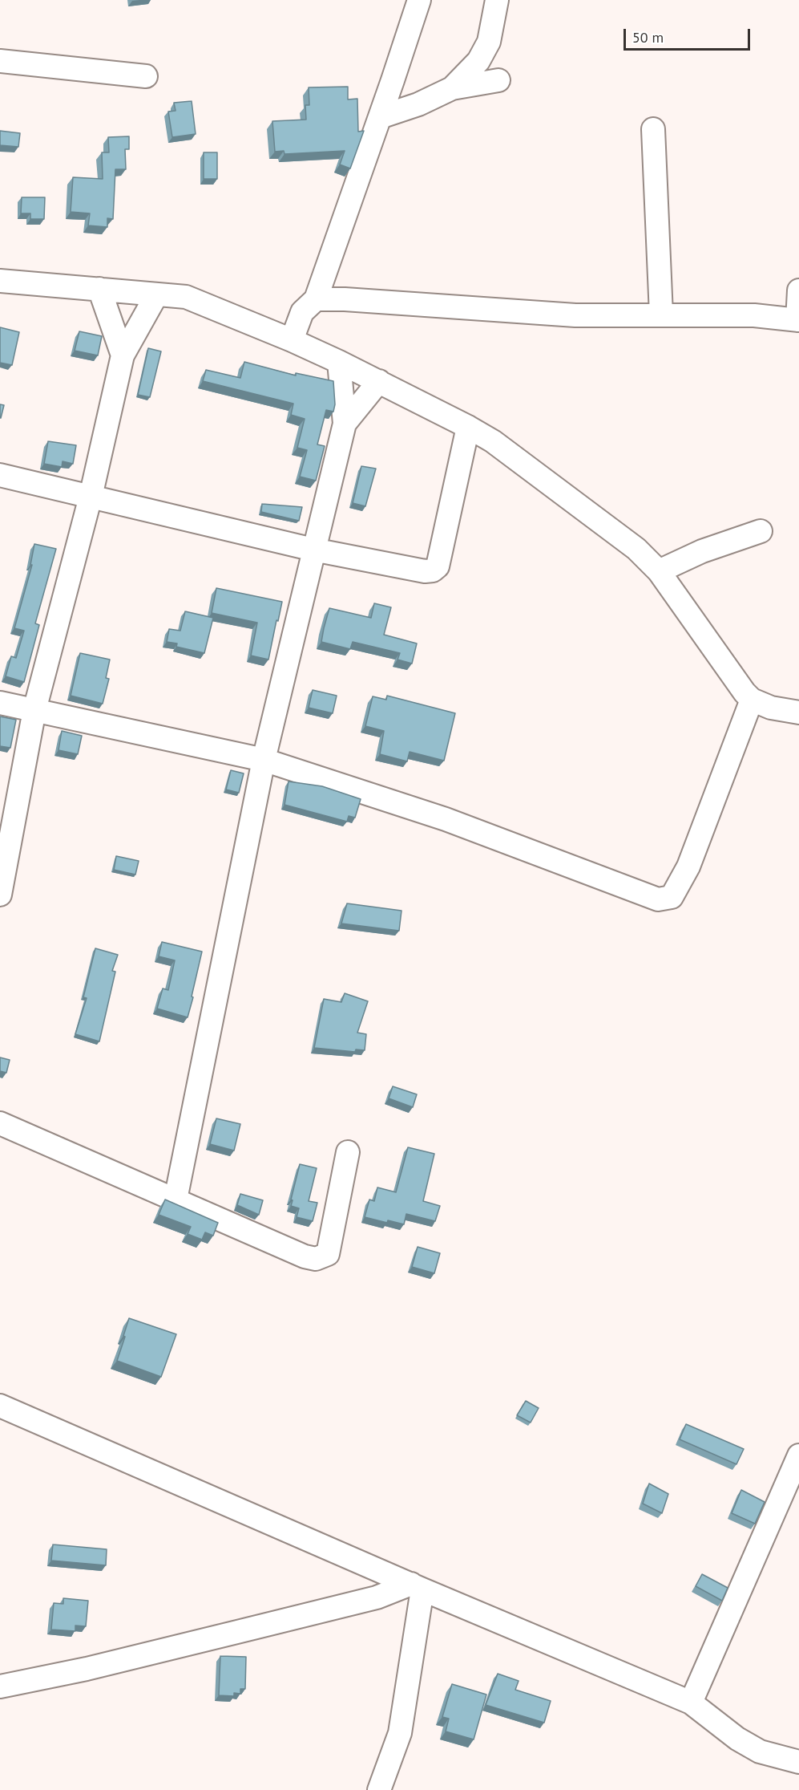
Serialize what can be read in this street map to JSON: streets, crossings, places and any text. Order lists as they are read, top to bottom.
{
  "scale_bar": "50 m"
}
